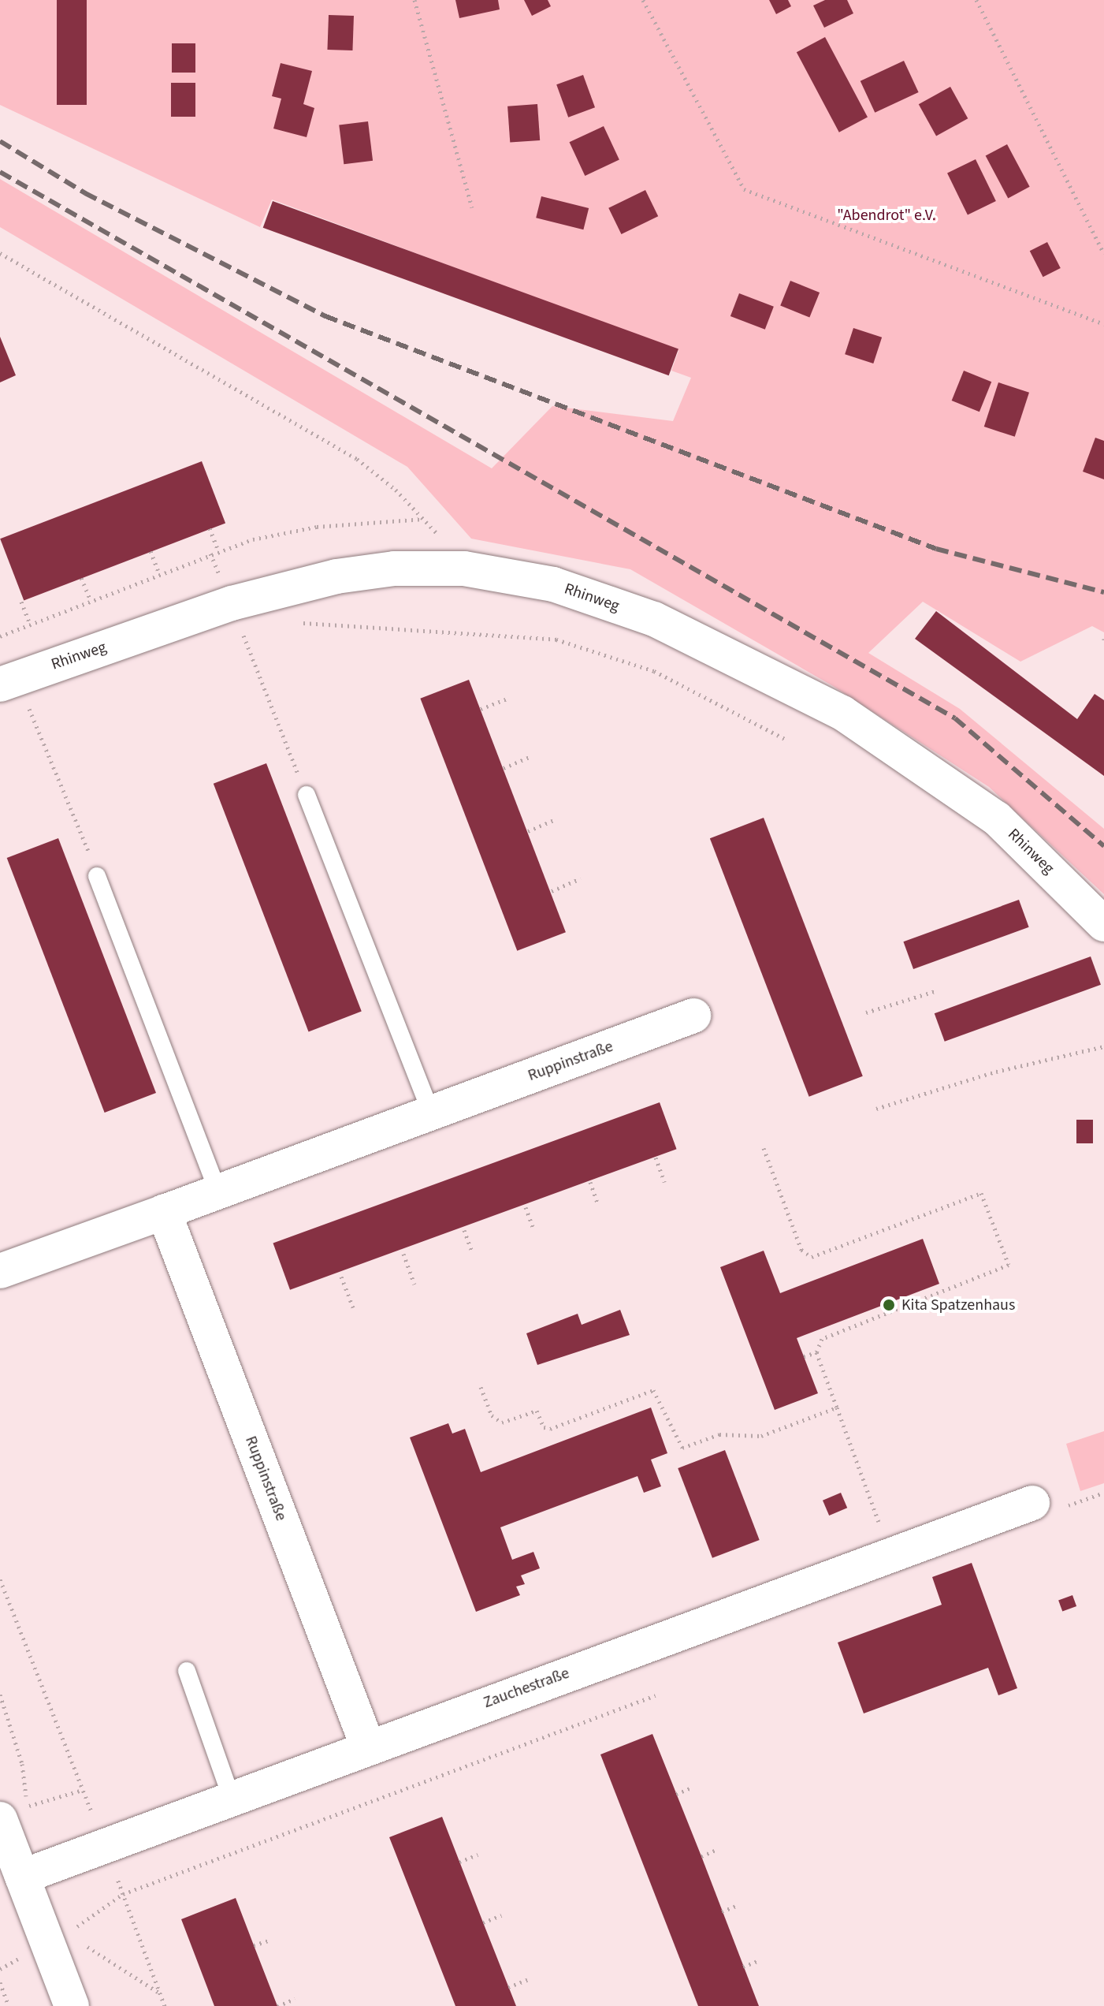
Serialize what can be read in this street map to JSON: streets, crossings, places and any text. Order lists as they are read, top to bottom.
{
  "streets": {
    "street": ["Rhinweg", "Ruppinstraße", "Zauchestraße"]
  },
  "crossings": [
    ["Ruppinstraße", "Zauchestraße"]
  ],
  "parks": ["\"Abendrot\" e.V."],
  "places": ["Kita Spatzenhaus"]
}
